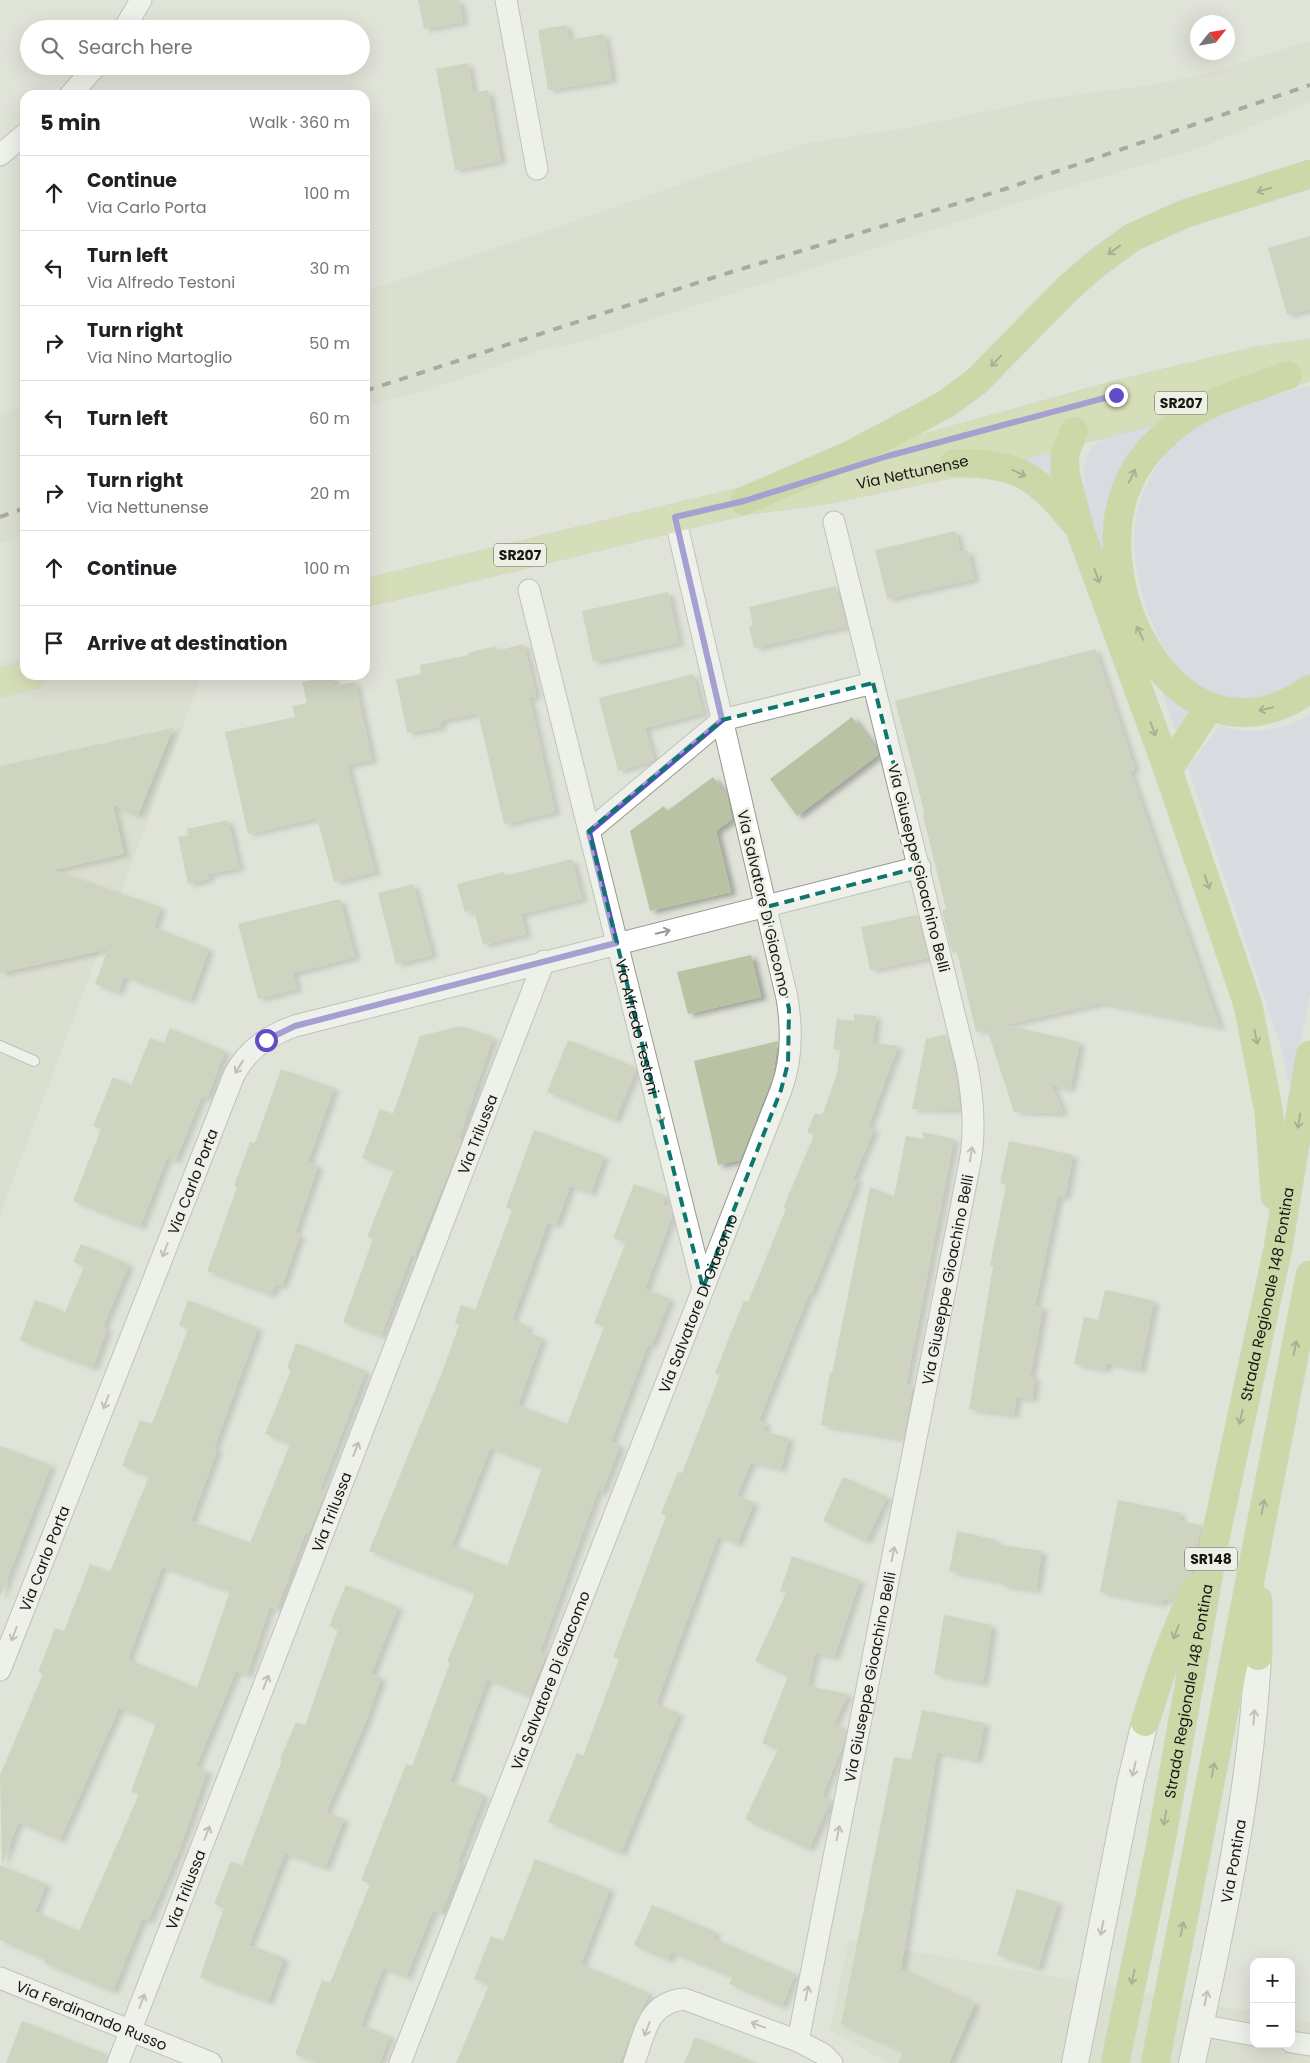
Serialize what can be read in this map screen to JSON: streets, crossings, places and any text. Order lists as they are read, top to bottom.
{
  "streets": {
    "highway": ["Strada Regionale 148 Pontina", "SR148"],
    "main road": ["SR207", "Via Nettunense"],
    "street": [
      "Via Giuseppe Gioachino Belli",
      "Via Salvatore Di Giacomo",
      "Via Alfredo Testoni",
      "Via Trilussa",
      "Via Carlo Porta",
      "Via Pontina",
      "Via Ferdinando Russo"
    ]
  },
  "crossings": [
    ["SR207", "Via Nettunense"],
    ["Via Nettunense", "Via Salvatore Di Giacomo"],
    ["Via Giuseppe Gioachino Belli", "Via Carlo Porta"],
    ["Via Salvatore Di Giacomo", "Via Alfredo Testoni"],
    ["Via Salvatore Di Giacomo", "Via Carlo Porta"],
    ["Via Alfredo Testoni", "Via Carlo Porta"],
    ["Via Trilussa", "Via Carlo Porta"],
    ["Via Trilussa", "Via Ferdinando Russo"]
  ],
  "one_way": ["Via Giuseppe Gioachino Belli", "Via Alfredo Testoni", "Via Trilussa"],
  "north": "top right",
  "page": {
    "search": "Search here",
    "heading": ["5 min", "Walk · 360 m"],
    "list": [
      ["Continue", "Via Carlo Porta", "100 m"],
      ["Turn left", "Via Alfredo Testoni", "30 m"],
      ["Turn right", "Via Nino Martoglio", "50 m"],
      ["Turn left", "60 m"],
      ["Turn right", "Via Nettunense", "20 m"],
      ["Continue", "100 m"],
      "Arrive at destination"
    ],
    "map_buttons": ["+", "−"]
  }
}
